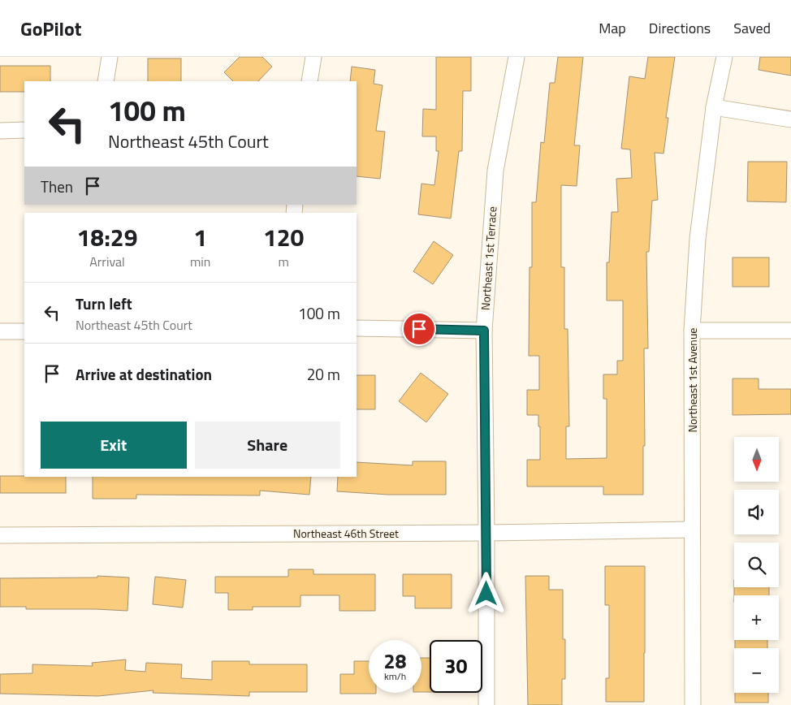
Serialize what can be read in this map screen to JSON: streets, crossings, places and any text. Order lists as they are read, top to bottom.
{
  "streets": {
    "street": ["Northeast 1st Terrace", "Northeast 1st Avenue", "Northeast 46th Street"]
  },
  "crossings": [
    ["Northeast 1st Terrace", "Northeast 46th Street"],
    ["Northeast 1st Avenue", "Northeast 46th Street"]
  ],
  "north": "bottom",
  "page": {
    "header": "GoPilot",
    "nav": ["Map", "Directions", "Saved"],
    "turn": ["100 m", "Northeast 45th Court"],
    "then": "Then",
    "eta": [
      "18:29",
      "Arrival",
      "1",
      "min",
      "120",
      "m"
    ],
    "list": [
      {
        "name": "Turn left",
        "note": "Northeast 45th Court",
        "value": "100 m"
      },
      {
        "name": "Arrive at destination",
        "value": "20 m"
      }
    ],
    "buttons": ["Exit", "Share"],
    "map_buttons": ["+", "−"],
    "speed": "28 km/h",
    "limit": "30"
  }
}
